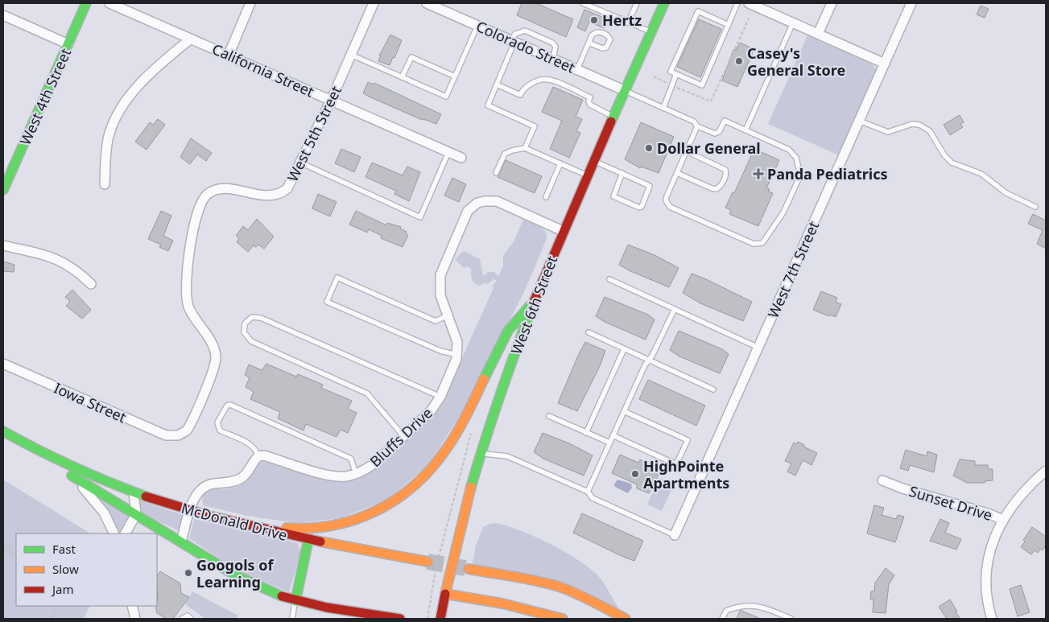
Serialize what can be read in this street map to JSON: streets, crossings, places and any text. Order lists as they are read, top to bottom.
{
  "streets": {
    "main road": ["West 4th Street", "West 6th Street", "McDonald Drive"],
    "street": [
      "Colorado Street",
      "California Street",
      "West 5th Street",
      "West 7th Street",
      "Iowa Street",
      "Bluffs Drive",
      "Sunset Drive"
    ]
  },
  "crossings": [
    ["Colorado Street", "West 6th Street"],
    ["California Street", "West 5th Street"],
    ["West 5th Street", "Iowa Street"],
    ["West 6th Street", "Bluffs Drive"]
  ],
  "places": {
    "other": [
      "Hertz",
      "Casey's General Store",
      "Dollar General",
      "HighPointe Apartments",
      "Googols of Learning"
    ],
    "health": ["Panda Pediatrics"]
  },
  "legend": ["Fast", "Slow", "Jam"]
}
